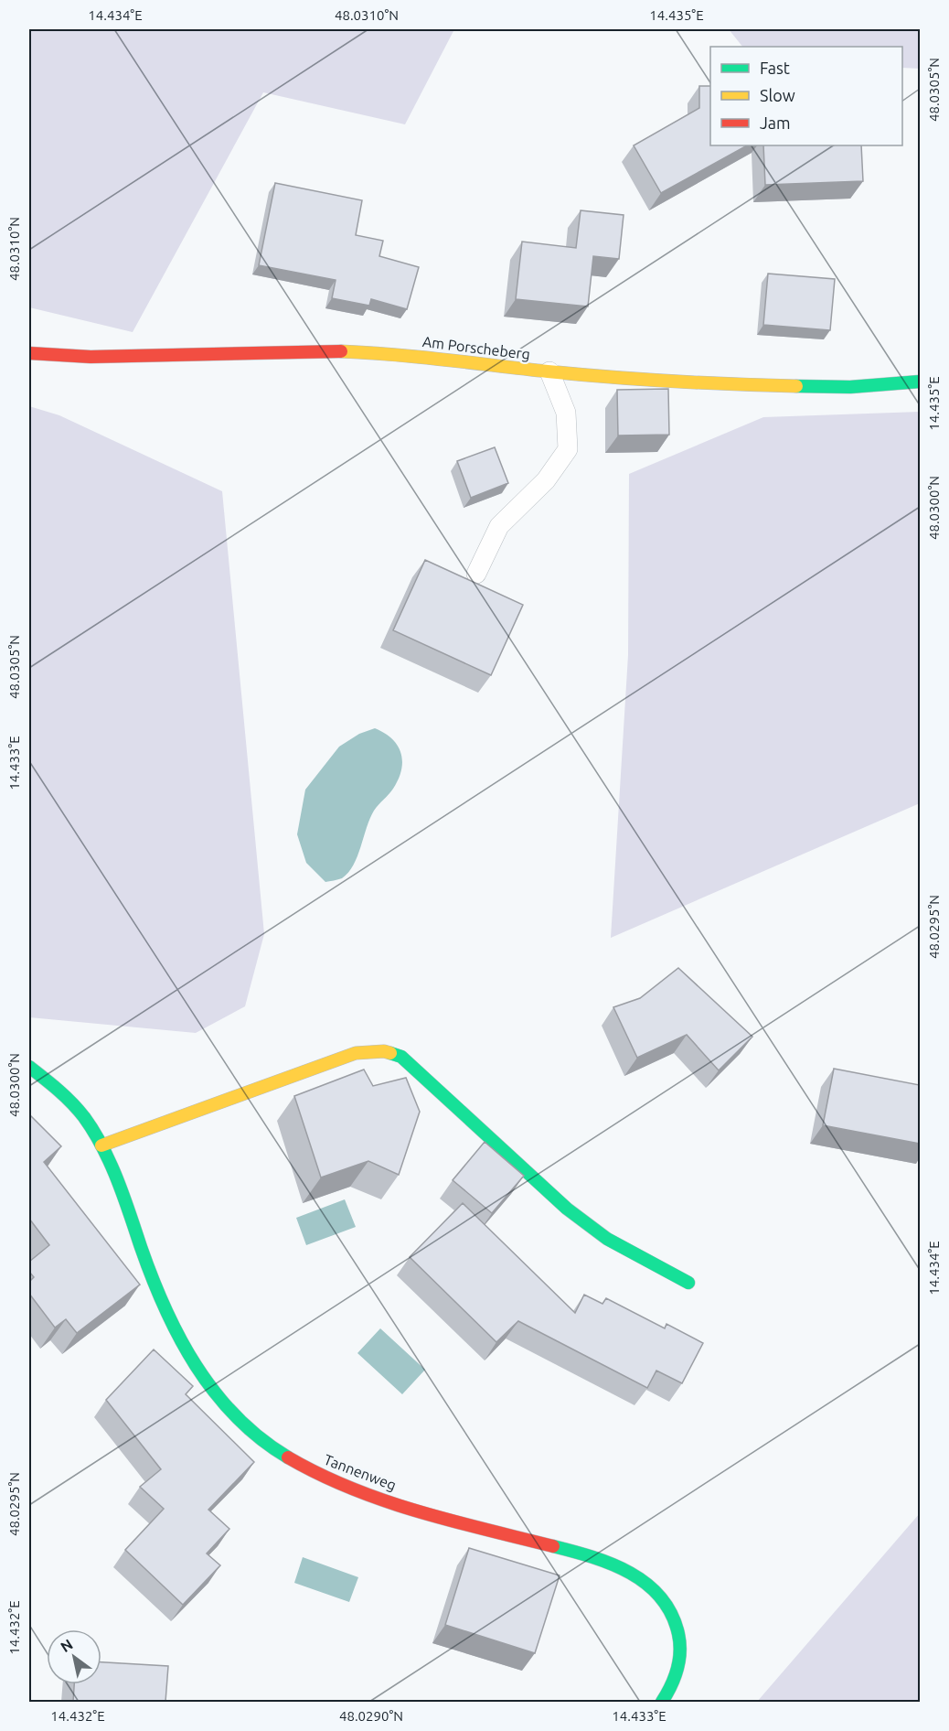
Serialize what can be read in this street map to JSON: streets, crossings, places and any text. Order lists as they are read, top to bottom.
{
  "streets": {
    "street": ["Am Porscheberg", "Tannenweg"]
  },
  "legend": ["Fast", "Slow", "Jam"],
  "north": "top left",
  "coordinates": [
    "14.434°E",
    "48.0310°N",
    "14.435°E",
    "48.0305°N",
    "48.0300°N",
    "14.433°E",
    "48.0295°N",
    "14.432°E",
    "48.0290°N"
  ]
}
